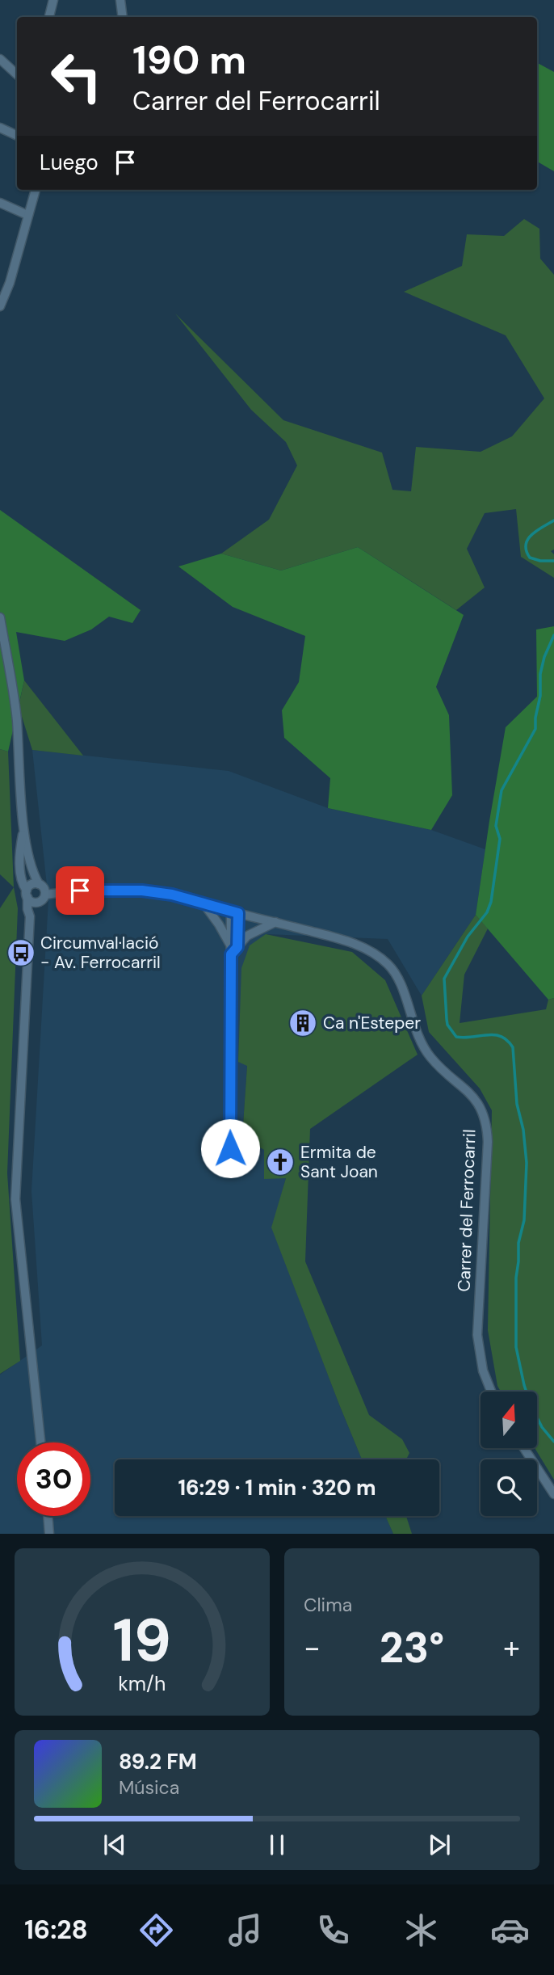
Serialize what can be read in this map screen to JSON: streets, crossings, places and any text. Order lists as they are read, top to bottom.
{
  "streets": {
    "street": ["Carrer del Ferrocarril"]
  },
  "places": {
    "bus stop": ["Circumval·lació - Av. Ferrocarril"],
    "building": ["Ca n'Esteper"],
    "church": ["Ermita de Sant Joan"]
  },
  "north": "top",
  "page": {
    "turn": ["190 m", "Carrer del Ferrocarril"],
    "then": "Luego",
    "limit": "30",
    "trip": "16:29 · 1 min · 320 m",
    "tile": "Clima",
    "heat": ["−", "23°", "+"],
    "song": ["89.2 FM", "Música"],
    "tabs": "16:28",
    "gauge": ["19", "km/h"]
  }
}
